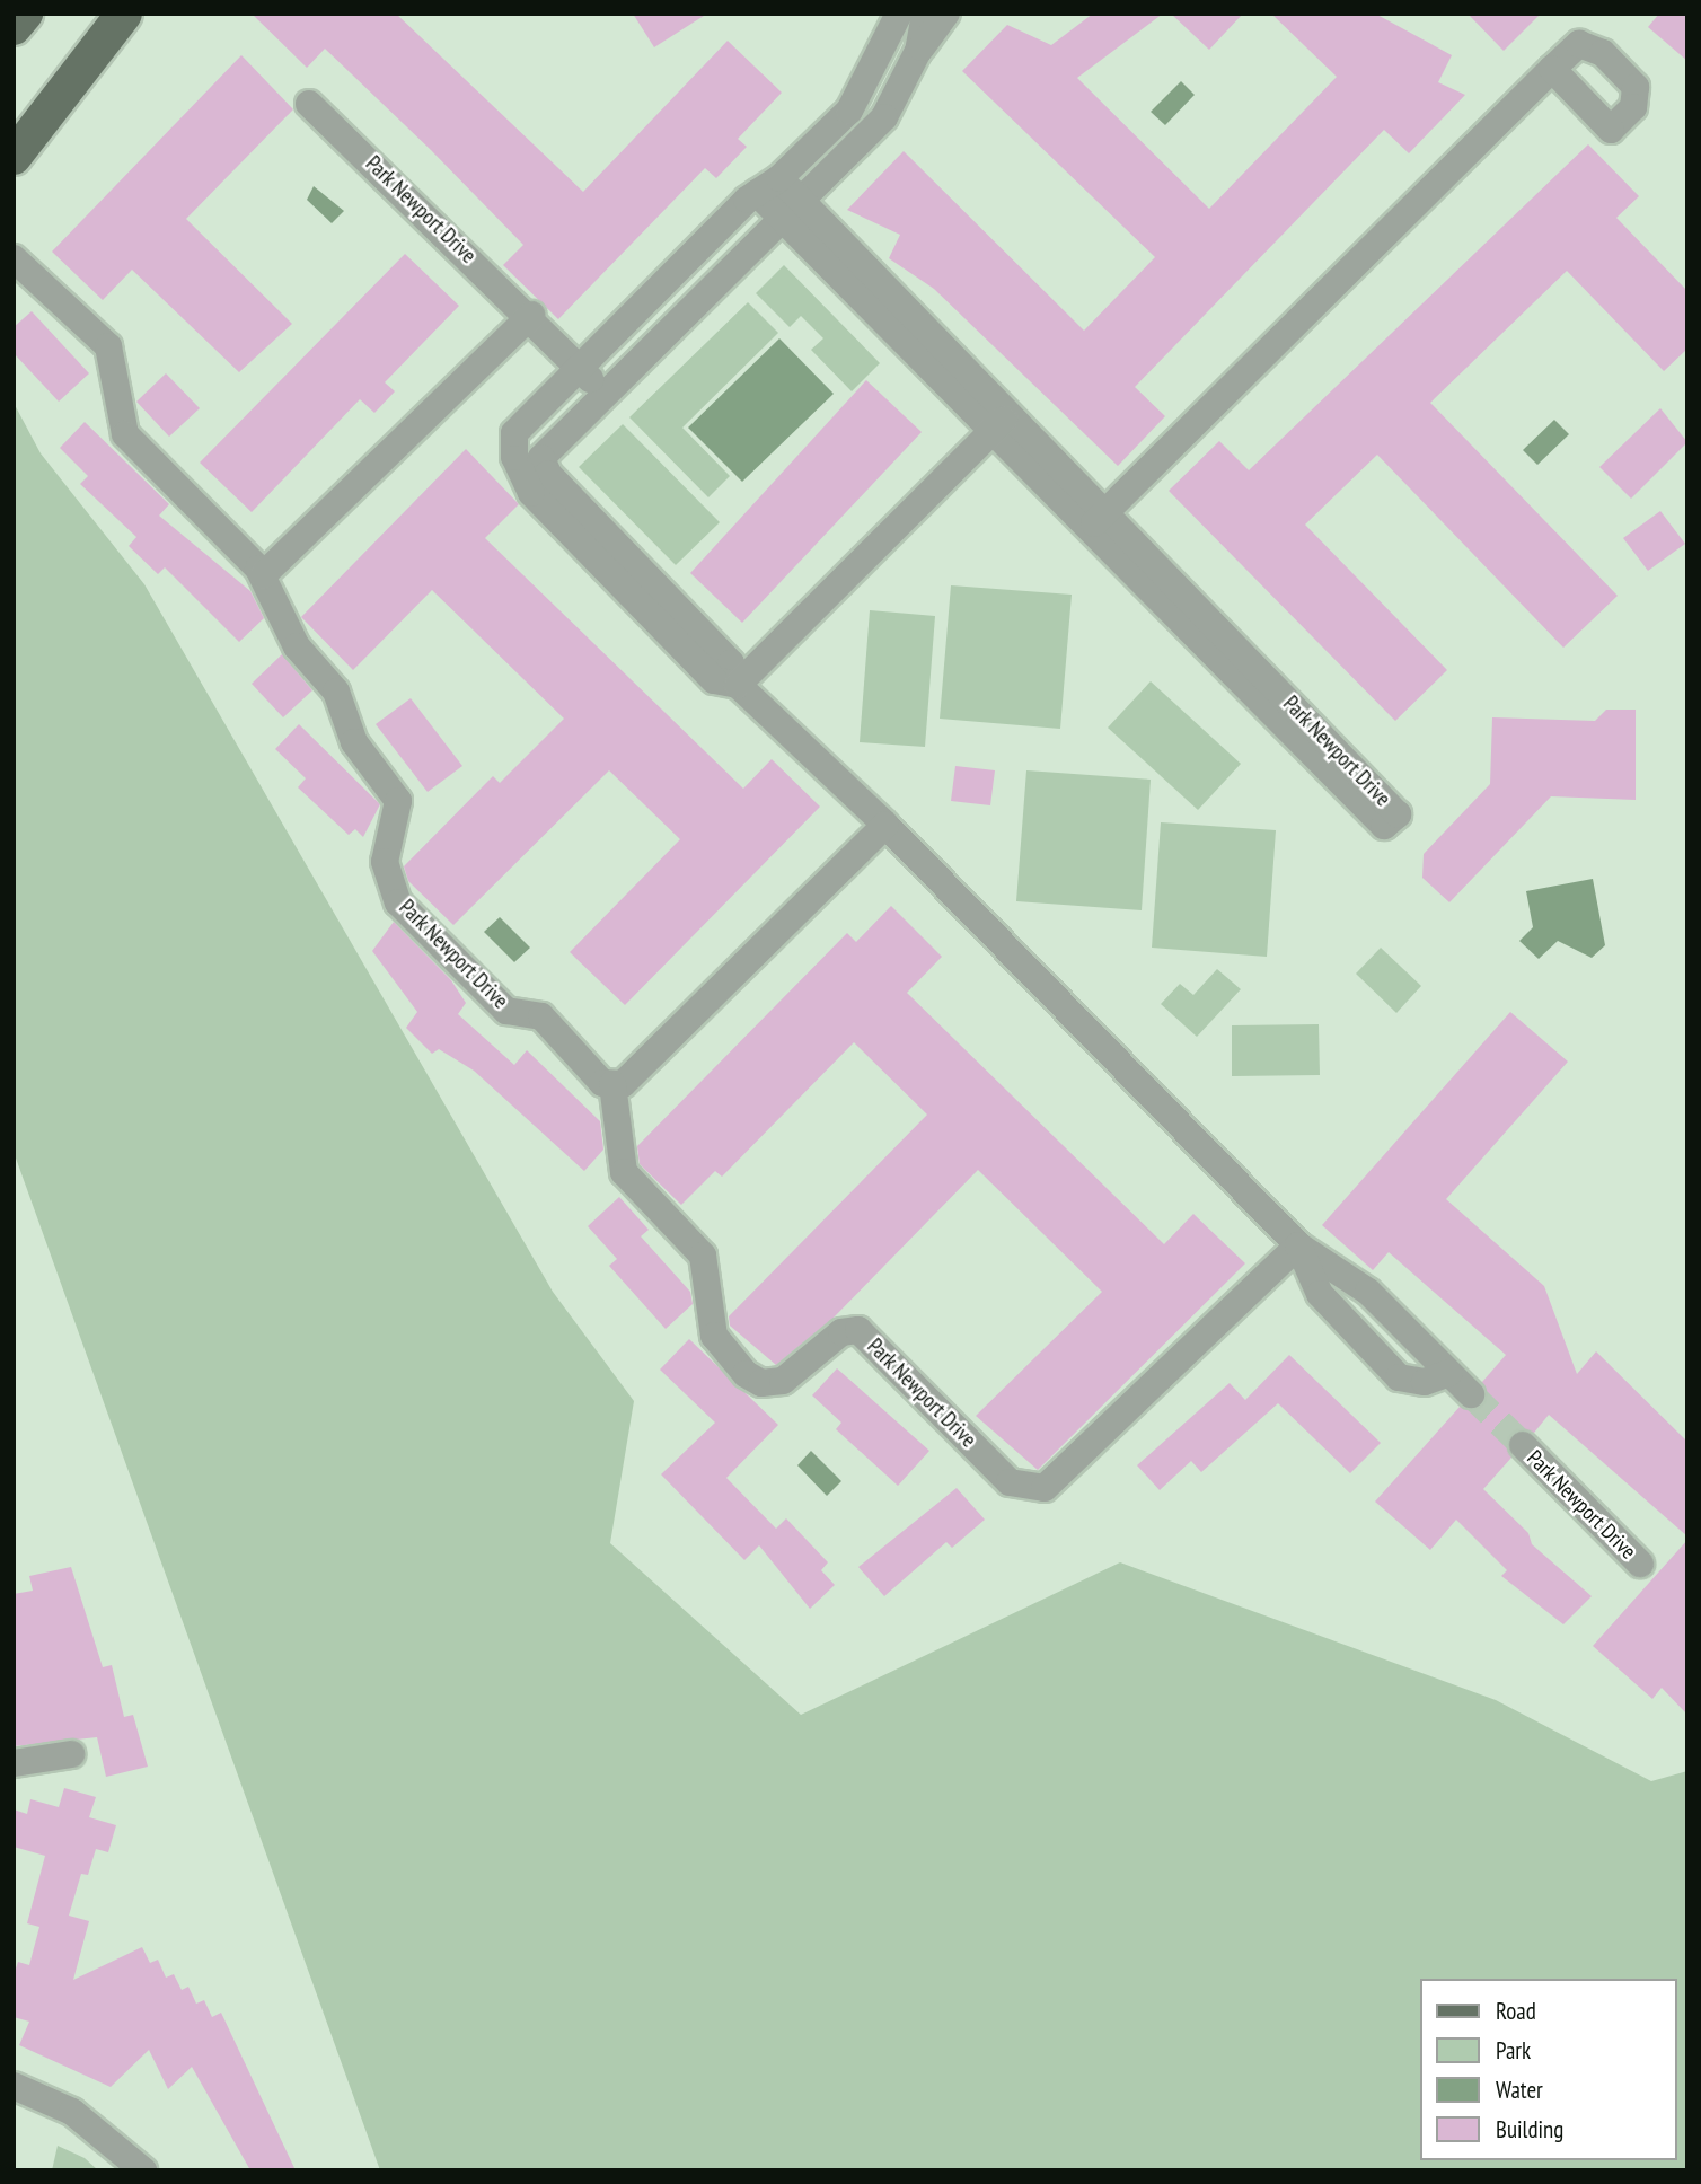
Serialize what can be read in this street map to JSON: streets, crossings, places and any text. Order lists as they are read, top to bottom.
{
  "streets": {
    "street": ["Park Newport Drive"]
  },
  "legend": [
    "Road",
    "Park",
    "Water",
    "Building"
  ]
}
